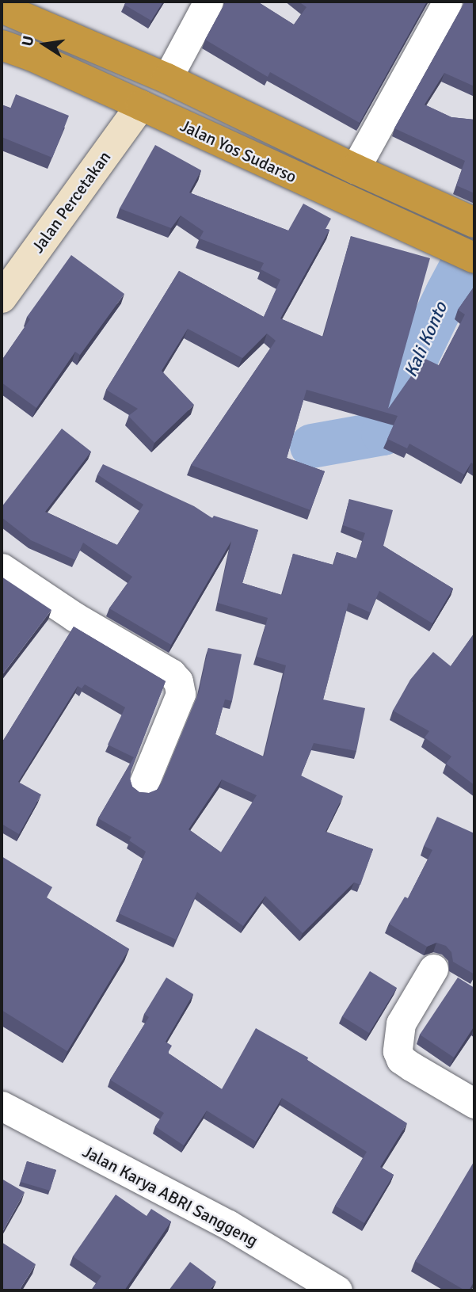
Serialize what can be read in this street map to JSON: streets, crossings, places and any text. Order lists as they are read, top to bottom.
{
  "streets": {
    "highway": ["Jalan Yos Sudarso"],
    "street": ["Jalan Percetakan", "Jalan Karya ABRI Sanggeng"]
  },
  "crossings": [
    ["Jalan Yos Sudarso", "Jalan Percetakan"]
  ],
  "water": ["Kali Konto"],
  "north": "left"
}
